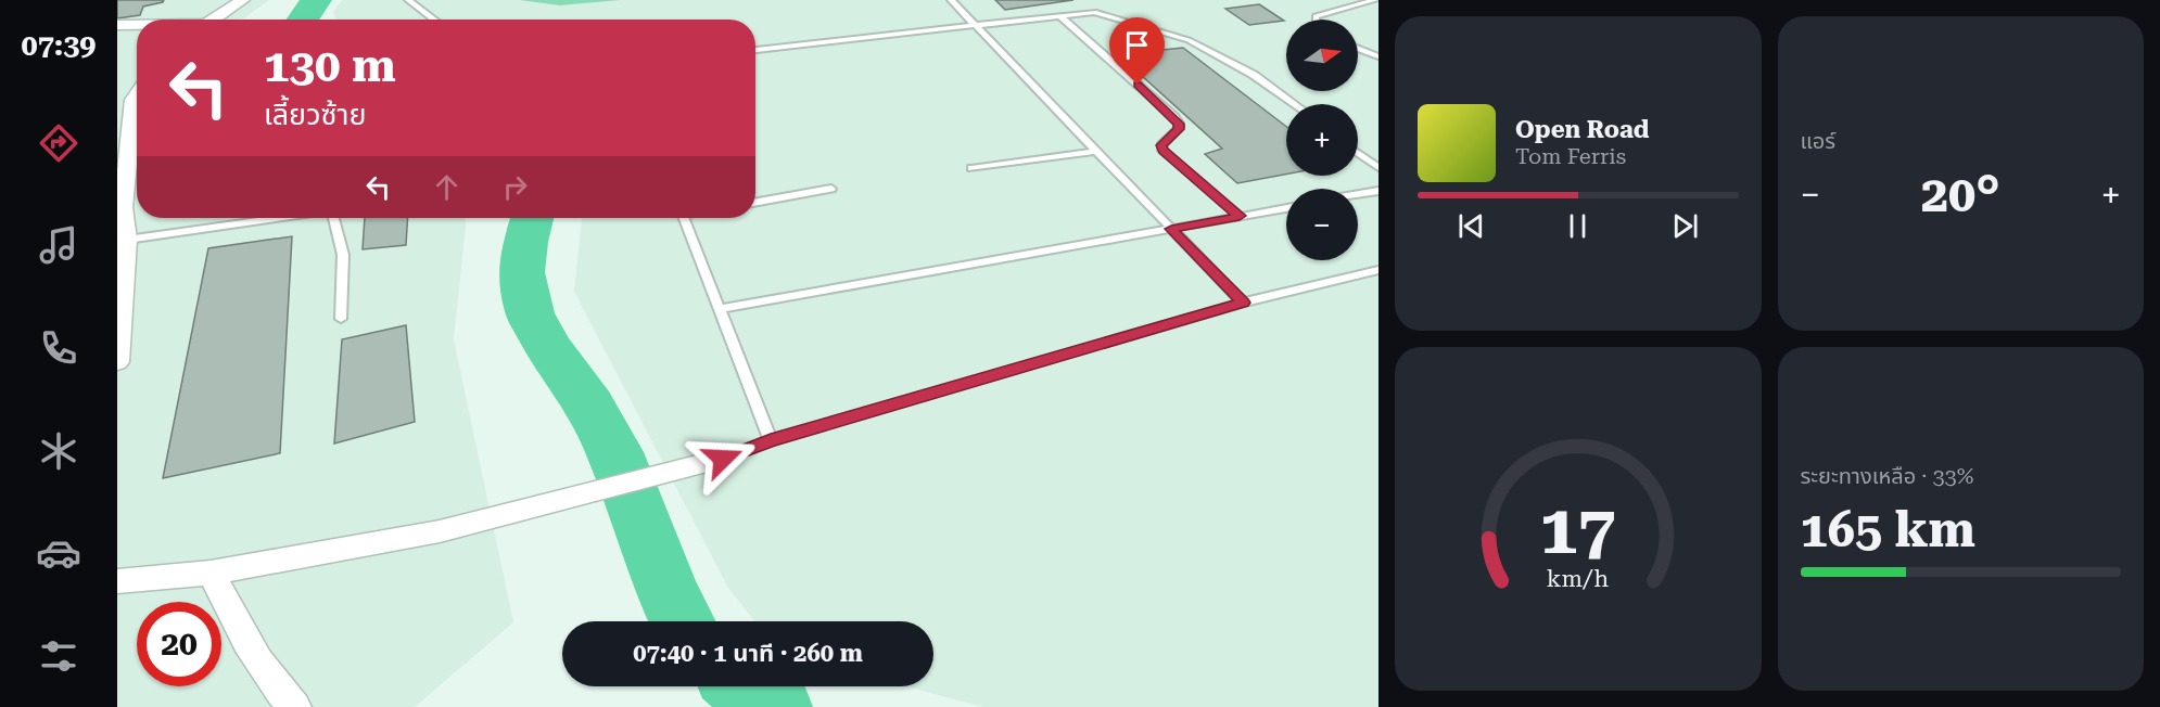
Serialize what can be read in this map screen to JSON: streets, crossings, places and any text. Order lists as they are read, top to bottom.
{
  "north": "right",
  "page": {
    "tabs": "07:39",
    "tile": [
      "แอร์",
      ["ระยะทางเหลือ · 33%", "165 km"]
    ],
    "map_buttons": ["+", "−"],
    "turn": ["130 m", "เลี้ยวซ้าย"],
    "song": ["Open Road", "Tom Ferris"],
    "heat": ["−", "20°", "+"],
    "limit": "20",
    "trip": "07:40 · 1 นาที · 260 m",
    "gauge": ["17", "km/h"]
  }
}
